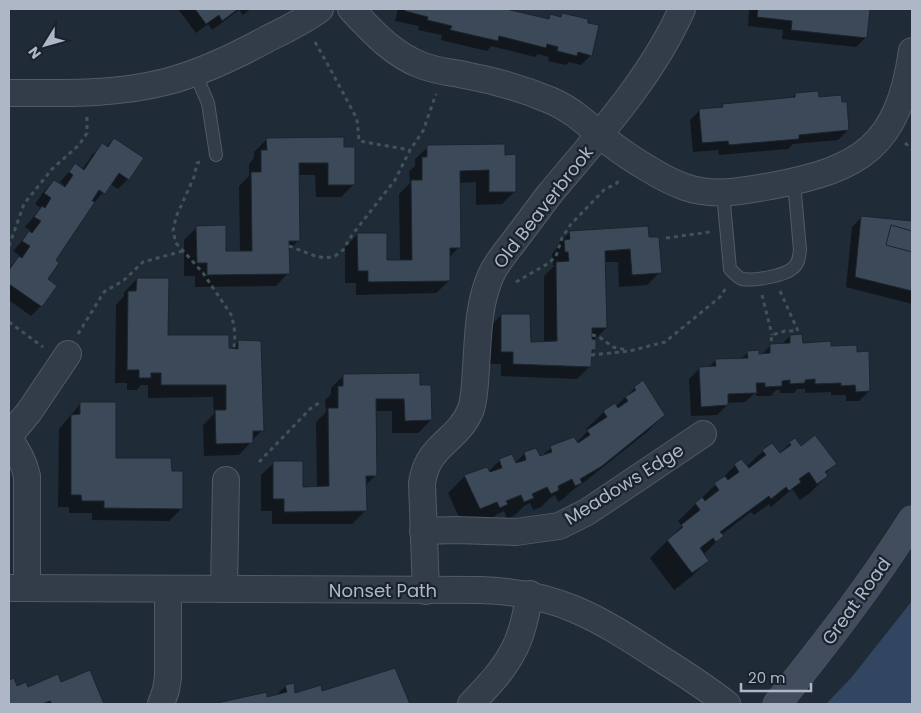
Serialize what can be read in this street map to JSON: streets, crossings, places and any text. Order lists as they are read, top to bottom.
{
  "streets": {
    "main road": ["Great Road"],
    "street": ["Old Beaverbrook", "Meadows Edge", "Nonset Path"]
  },
  "crossings": [
    ["Old Beaverbrook", "Meadows Edge"],
    ["Old Beaverbrook", "Nonset Path"]
  ],
  "scale_bar": "20 m",
  "north": "bottom left"
}
